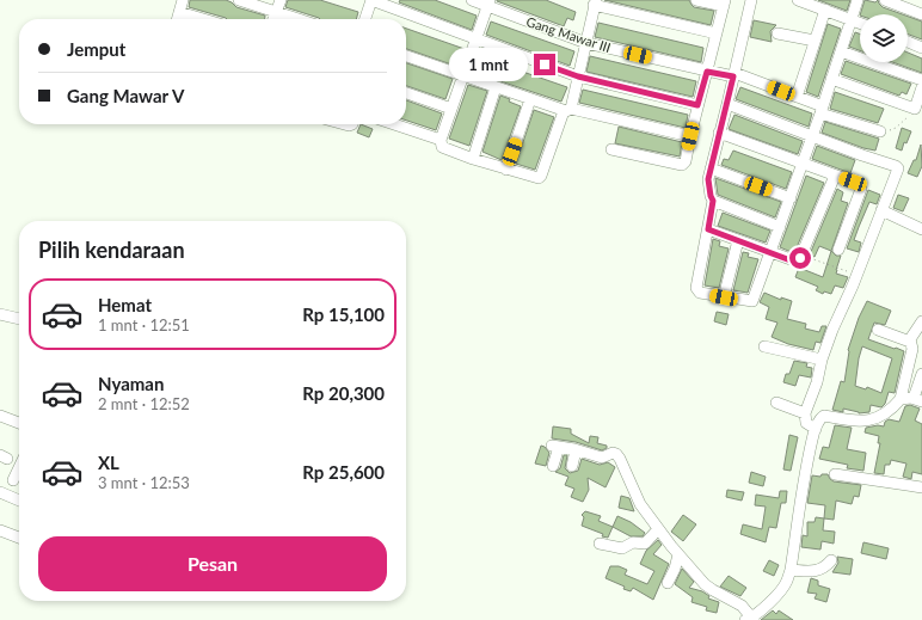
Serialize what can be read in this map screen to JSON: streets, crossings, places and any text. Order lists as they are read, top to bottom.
{
  "streets": {
    "street": ["Gang Mawar III"]
  },
  "page": {
    "banner": ["Jemput", "Gang Mawar V"],
    "bubble": "1 mnt",
    "heading": "Pilih kendaraan",
    "list": [
      {
        "name": "Hemat",
        "note": "1 mnt · 12:51",
        "value": "Rp 15,100"
      },
      {
        "name": "Nyaman",
        "note": "2 mnt · 12:52",
        "value": "Rp 20,300"
      },
      {
        "name": "XL",
        "note": "3 mnt · 12:53",
        "value": "Rp 25,600"
      }
    ],
    "buttons": "Pesan"
  }
}
